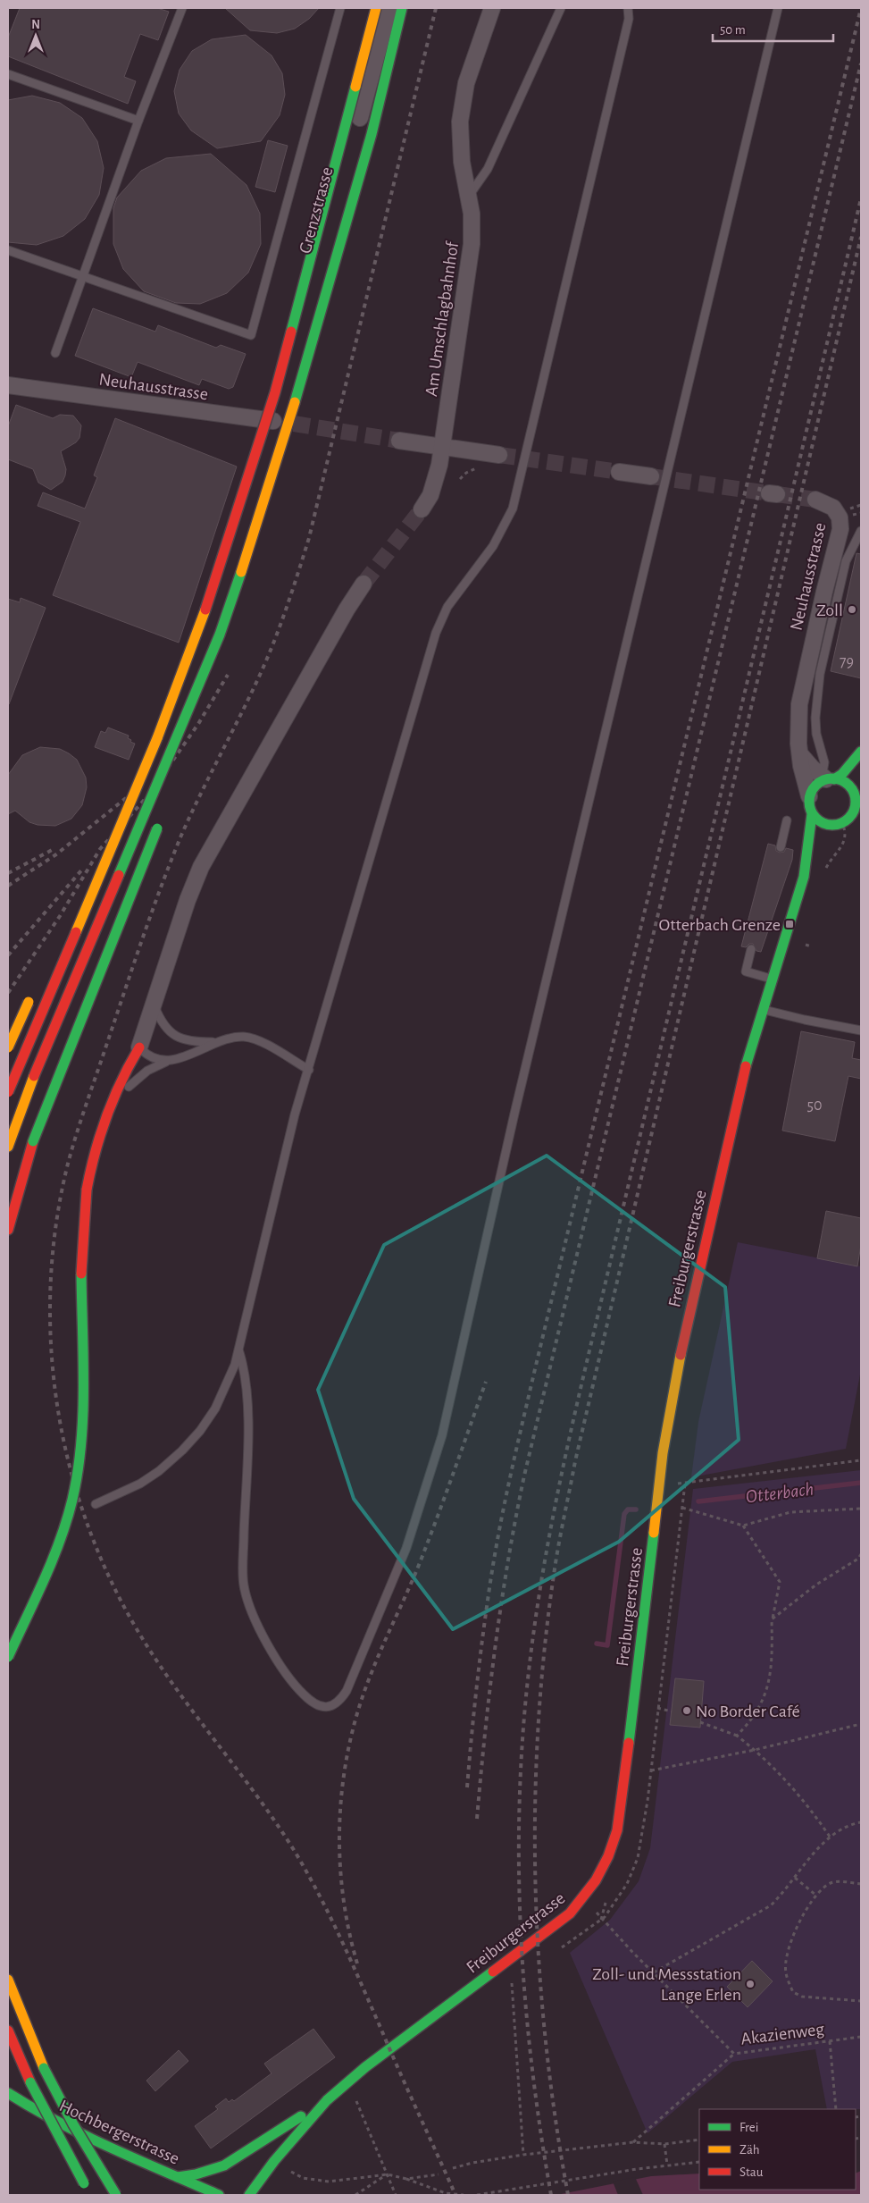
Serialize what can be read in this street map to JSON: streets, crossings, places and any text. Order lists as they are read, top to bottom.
{
  "streets": {
    "main road": ["Freiburgerstrasse", "Hochbergerstrasse"],
    "street": ["Grenzstrasse", "Am Umschlagbahnhof", "Neuhausstrasse"],
    "path": ["Akazienweg"]
  },
  "crossings": [
    ["Grenzstrasse", "Neuhausstrasse"],
    ["Neuhausstrasse", "Freiburgerstrasse"],
    ["Freiburgerstrasse", "Akazienweg"]
  ],
  "water": ["Otterbach"],
  "places": {
    "other": ["Zoll", "No Border Café", "Zoll- und Messstation Lange Erlen"],
    "transit": ["Otterbach Grenze"]
  },
  "house_numbers": ["79", "50"],
  "legend": ["Frei", "Zäh", "Stau"],
  "scale_bar": "50 m",
  "north": "top"
}
